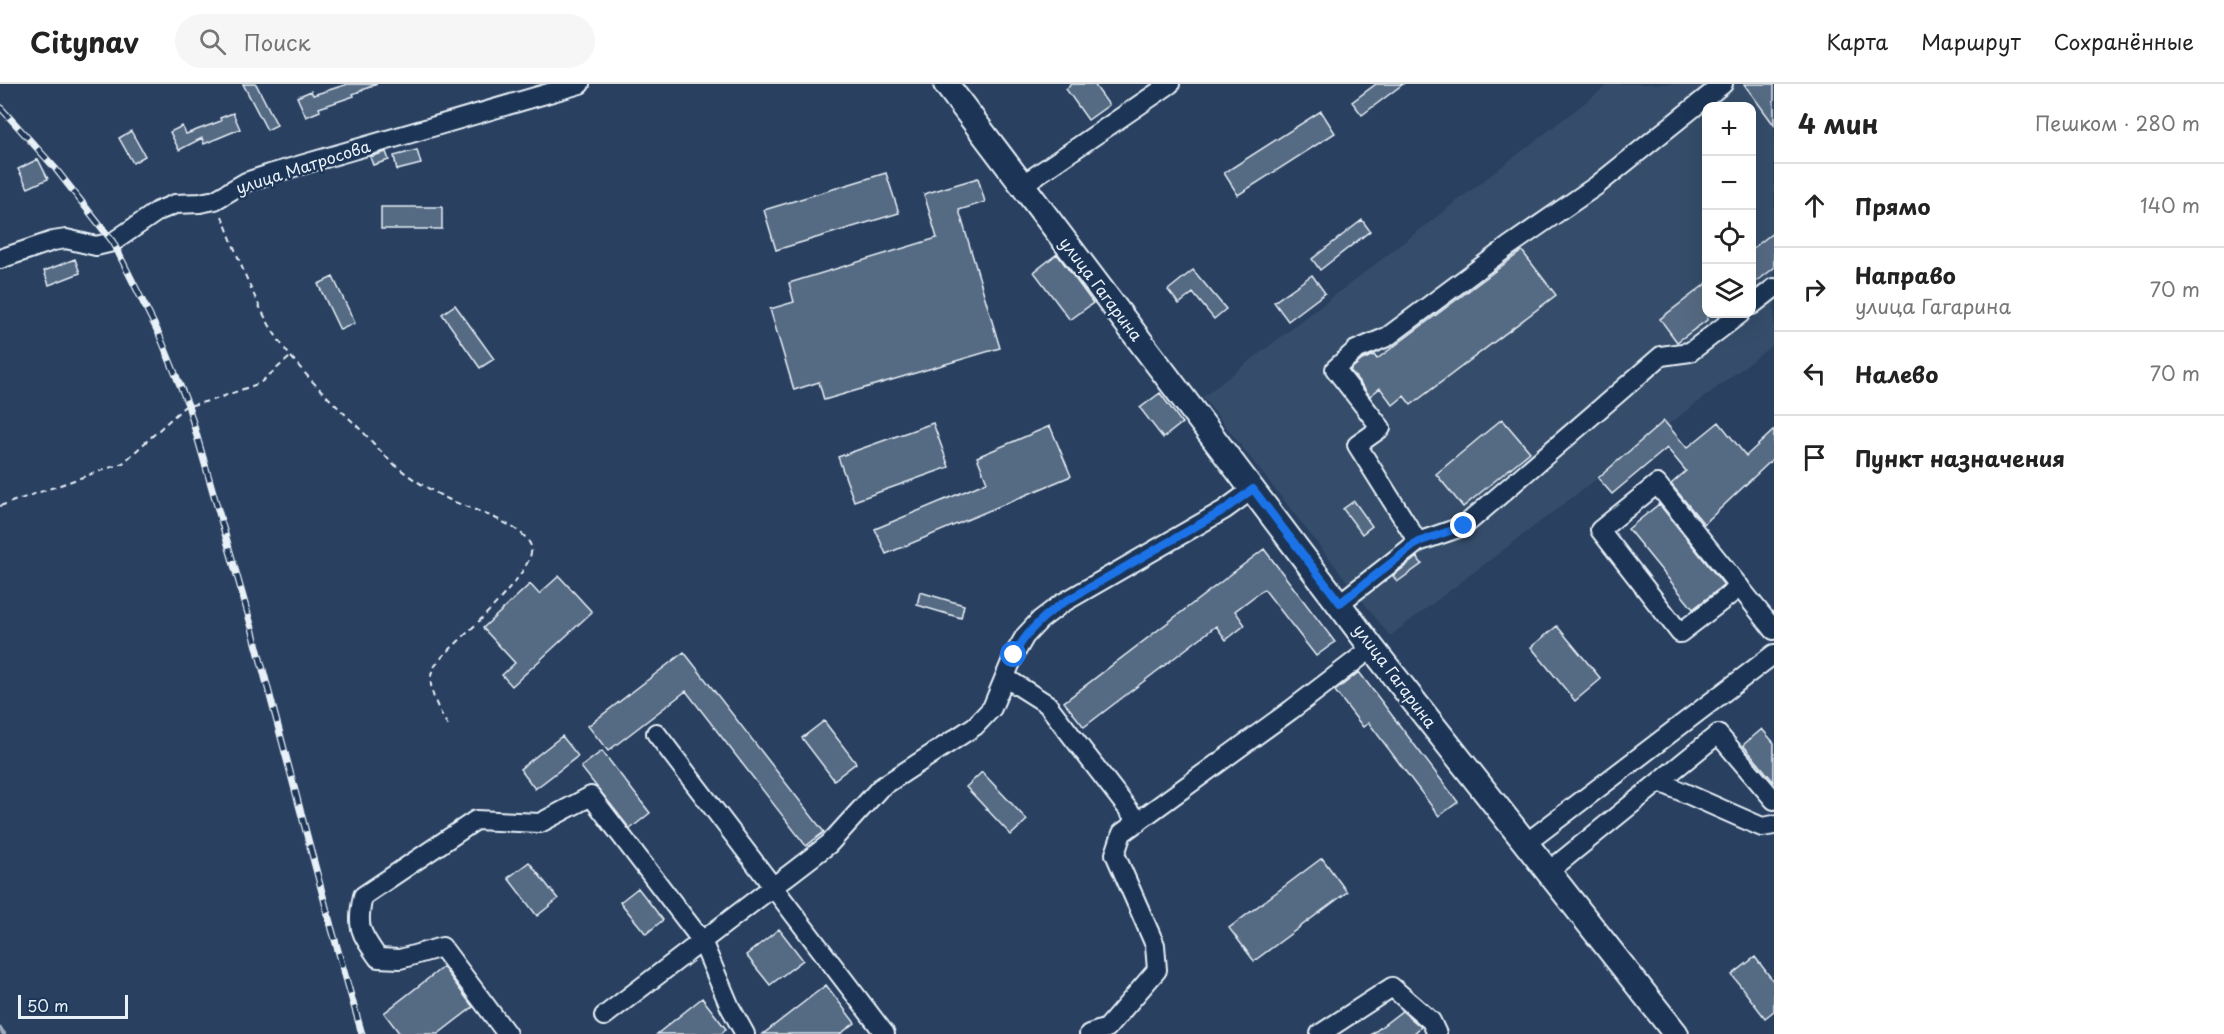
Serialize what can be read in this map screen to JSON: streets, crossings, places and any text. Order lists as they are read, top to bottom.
{
  "streets": {
    "main road": ["улица Гагарина"],
    "street": ["улица Матросова"]
  },
  "scale_bar": "50 m",
  "page": {
    "header": "Citynav",
    "search": "Поиск",
    "nav": ["Карта", "Маршрут", "Сохранённые"],
    "heading": ["4 мин", "Пешком · 280 m"],
    "map_buttons": ["+", "−"],
    "list": [
      ["Прямо", "140 m"],
      ["Направо", "улица Гагарина", "70 m"],
      ["Налево", "70 m"],
      "Пункт назначения"
    ],
    "scale": "50 m"
  }
}
